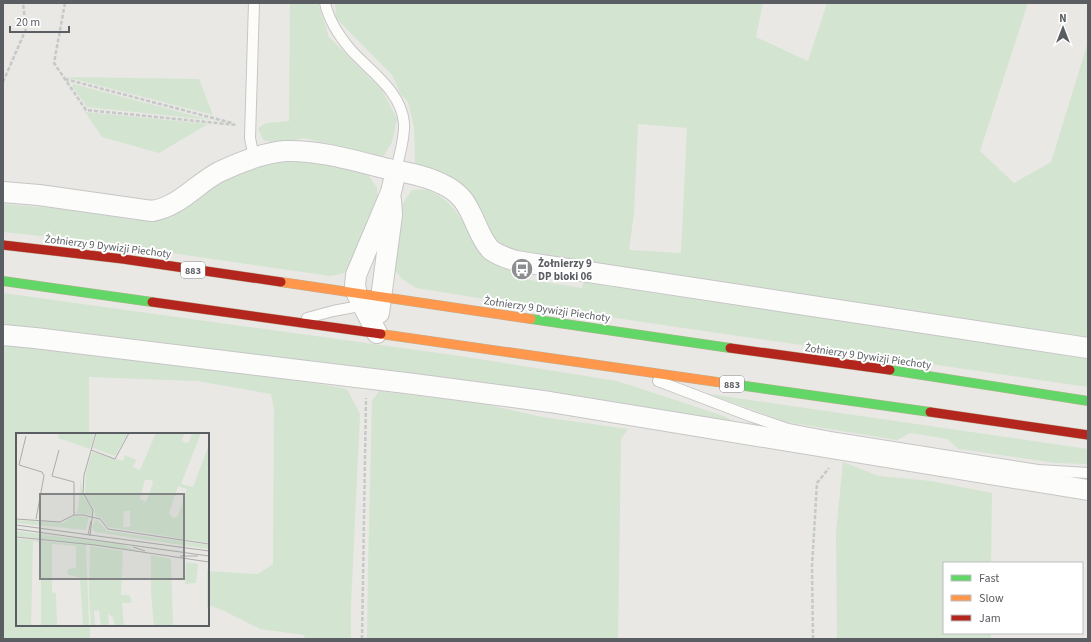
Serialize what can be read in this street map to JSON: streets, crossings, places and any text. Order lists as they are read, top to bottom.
{
  "streets": {
    "highway": ["Żołnierzy 9 Dywizji Piechoty", "883"]
  },
  "places": {
    "bus stop": ["Żołnierzy 9 DP bloki 06"]
  },
  "legend": ["Fast", "Slow", "Jam"],
  "scale_bar": "20 m",
  "north": "top"
}
